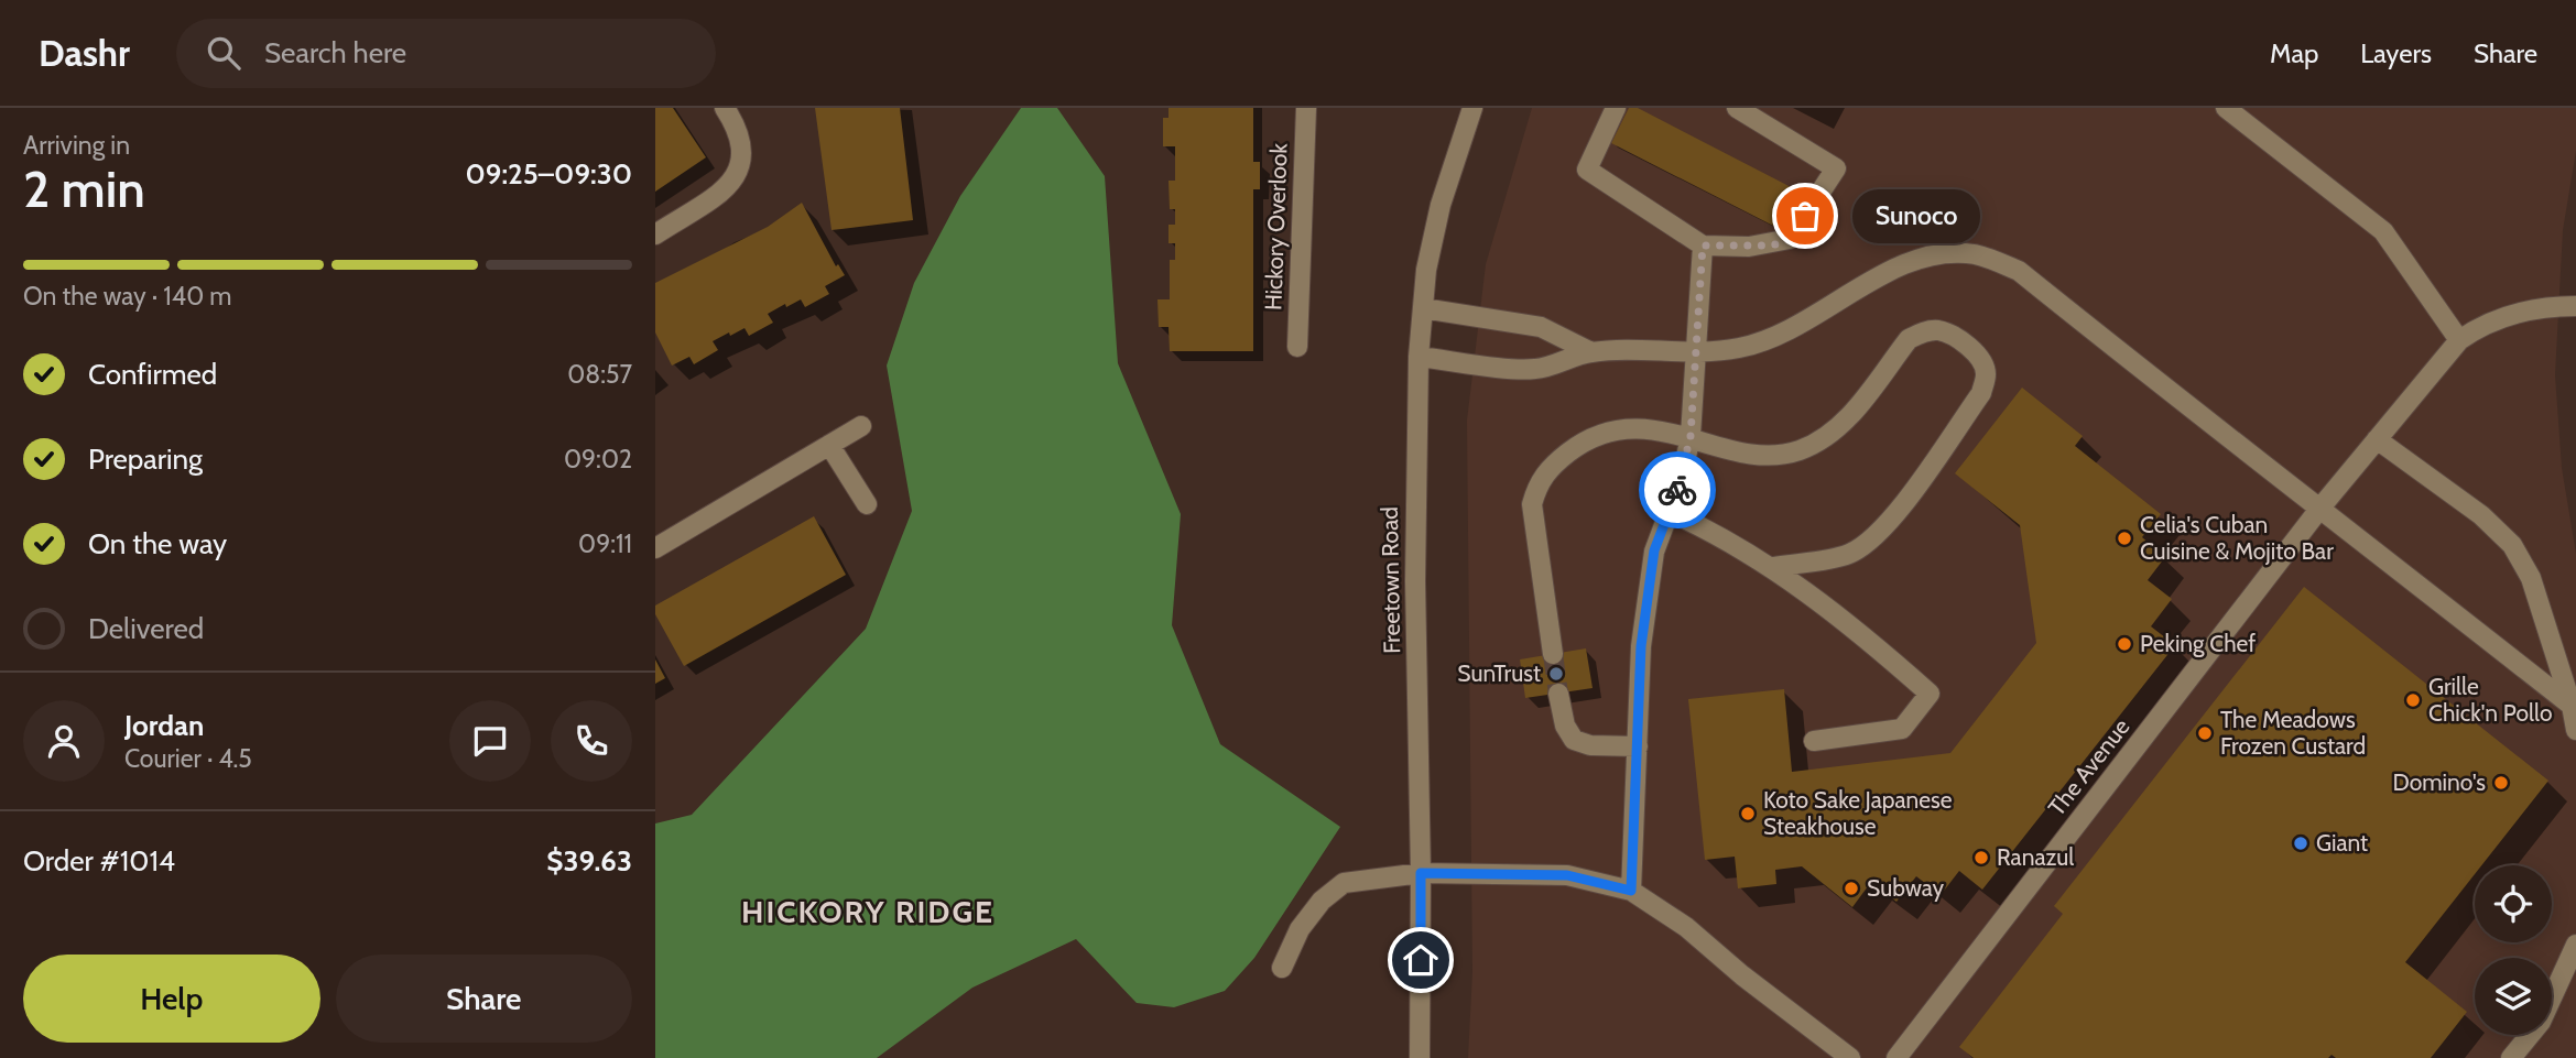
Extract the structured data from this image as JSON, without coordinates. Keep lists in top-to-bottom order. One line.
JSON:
{"streets":{"street":["Hickory Overlook","Freetown Road","The Avenue"]},"districts":["HICKORY RIDGE"],"places":["Sunoco","Celia's Cuban Cuisine & Mojito Bar","Peking Chef","SunTrust","Grille Chick'n Pollo","The Meadows Frozen Custard","Domino's","Koto Sake Japanese Steakhouse","Giant","Ranazul","Subway"],"page":{"header":"Dashr","search":"Search here","nav":["Map","Layers","Share"],"heading":["2 min","Arriving in","09:25–09:30"],"panel":["Jordan","Courier · 4.5","Order #1014","$39.63"],"bubble":"Sunoco","bar":"On the way · 140 m","list":[["Confirmed","08:57"],["Preparing","09:02"],["On the way","09:11"],"Delivered"],"buttons":["Help","Share"]}}
